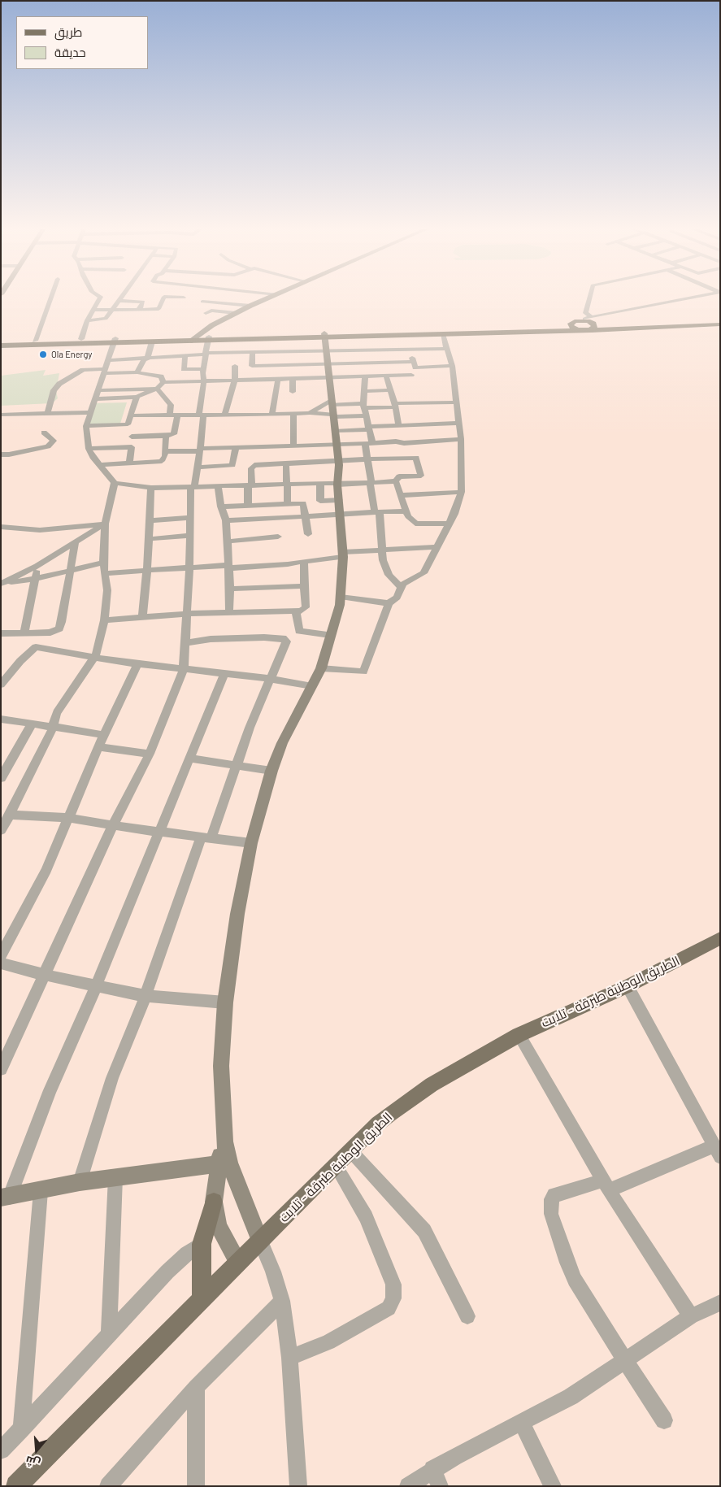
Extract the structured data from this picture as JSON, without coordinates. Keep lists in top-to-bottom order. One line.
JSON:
{"streets":{"main road":["الطريق الوطنية طبرقة - تلابت"]},"places":["Ola Energy"],"legend":["طريق","حديقة"],"north":"bottom"}
